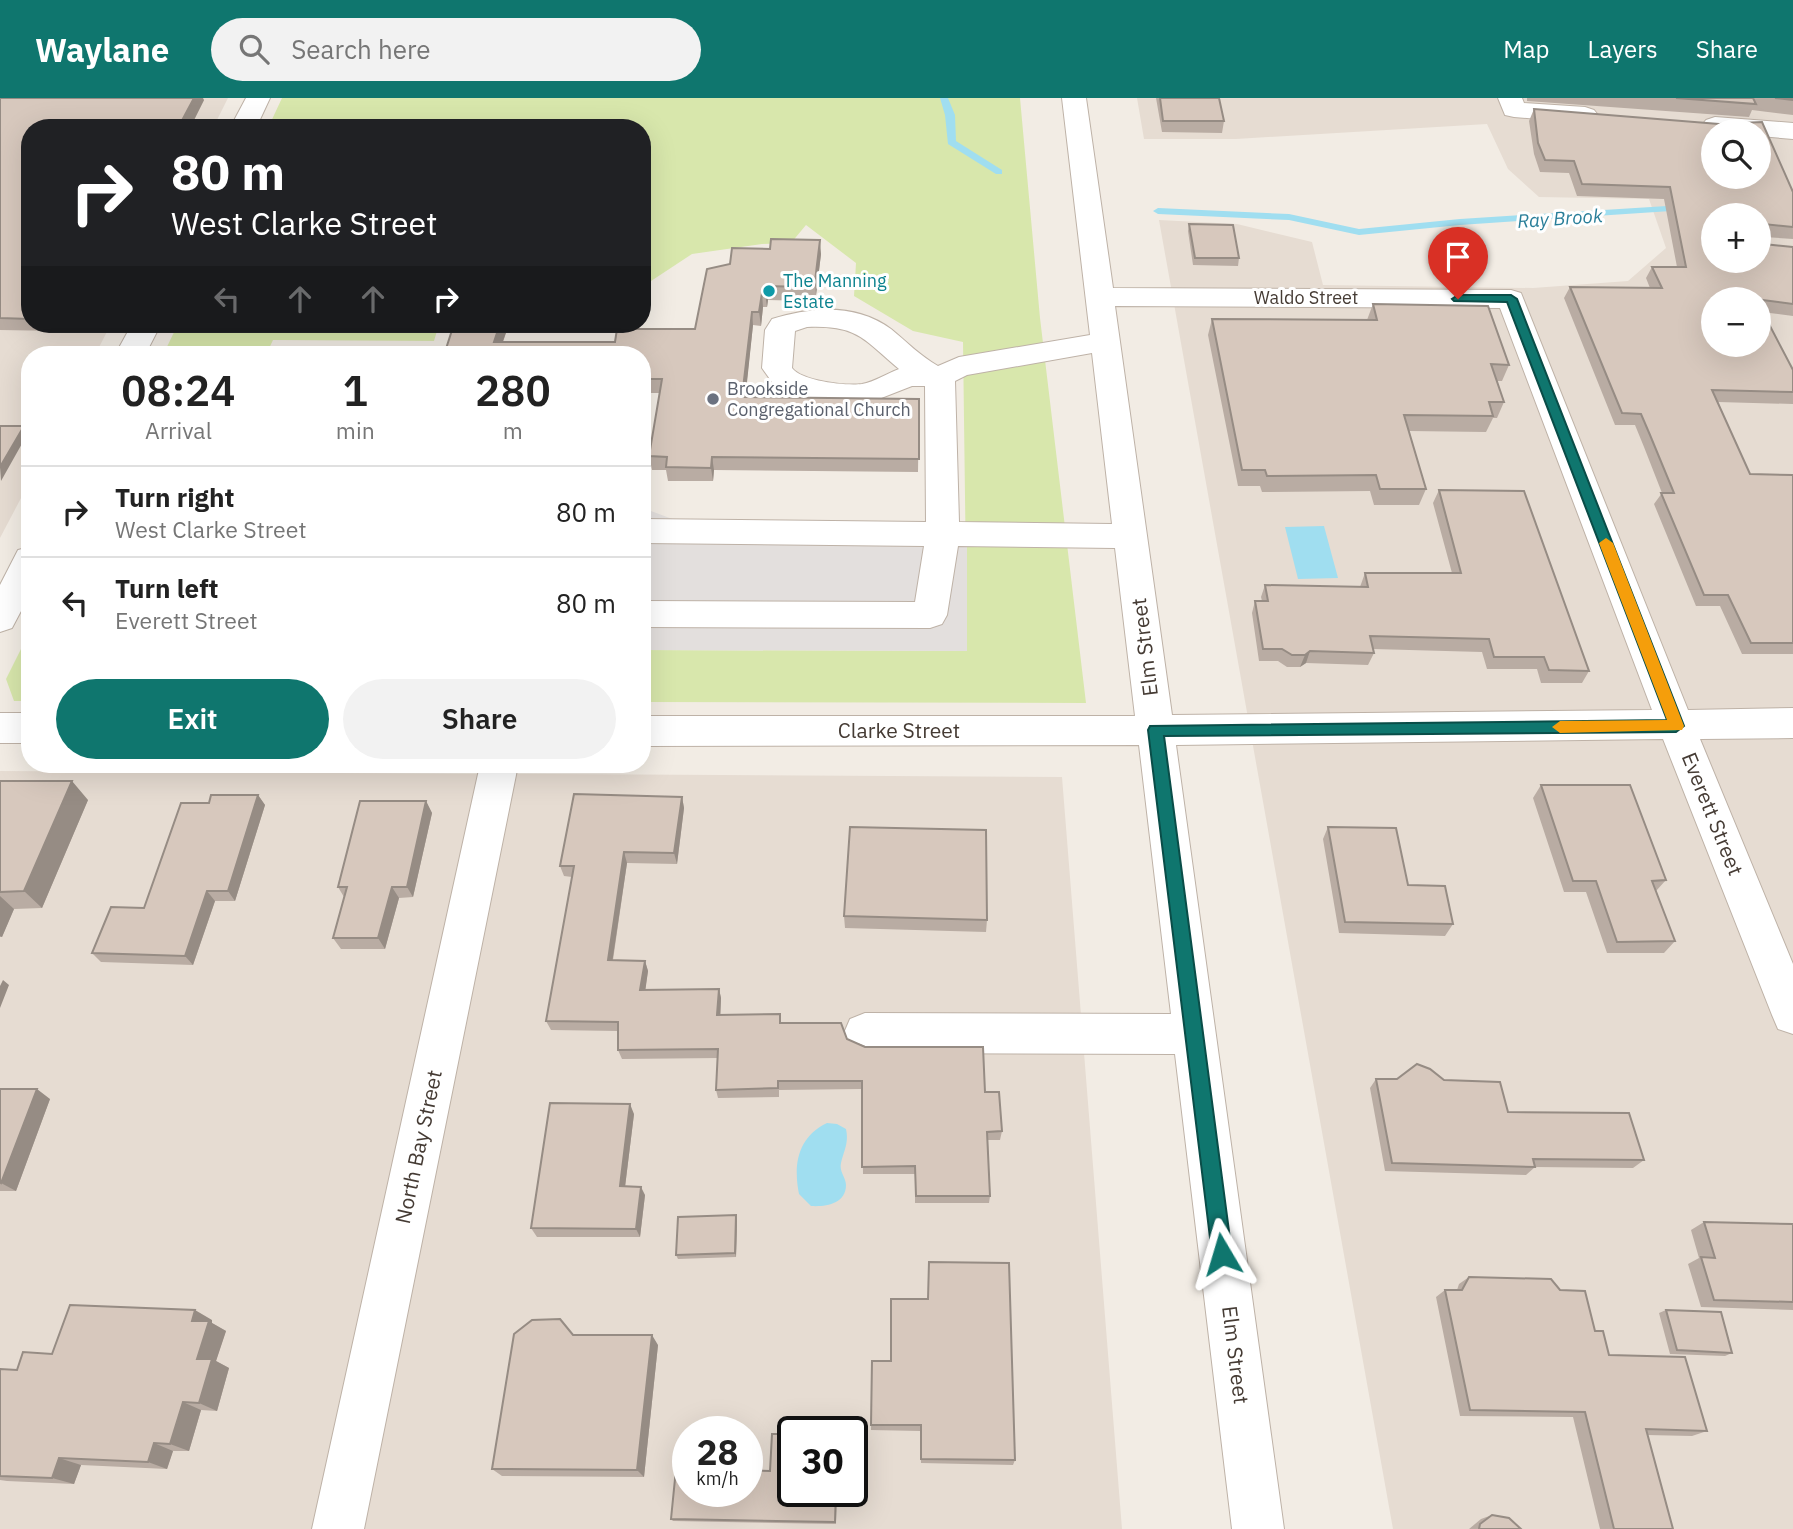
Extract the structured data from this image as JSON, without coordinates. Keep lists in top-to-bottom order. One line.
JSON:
{"streets":{"street":["Waldo Street","Elm Street","Clarke Street","Everett Street","North Bay Street"]},"crossings":[["Waldo Street","Elm Street"],["Waldo Street","Everett Street"],["Elm Street","Clarke Street"],["Clarke Street","Everett Street"]],"water":["Ray Brook"],"places":["The Manning Estate","Brookside Congregational Church"],"page":{"header":"Waylane","search":"Search here","nav":["Map","Layers","Share"],"map_buttons":["+","−"],"turn":["80 m","West Clarke Street"],"eta":["08:24","Arrival","1","min","280","m"],"list":[{"name":"Turn right","note":"West Clarke Street","value":"80 m"},{"name":"Turn left","note":"Everett Street","value":"80 m"}],"buttons":["Exit","Share"],"speed":"28 km/h","limit":"30"}}
